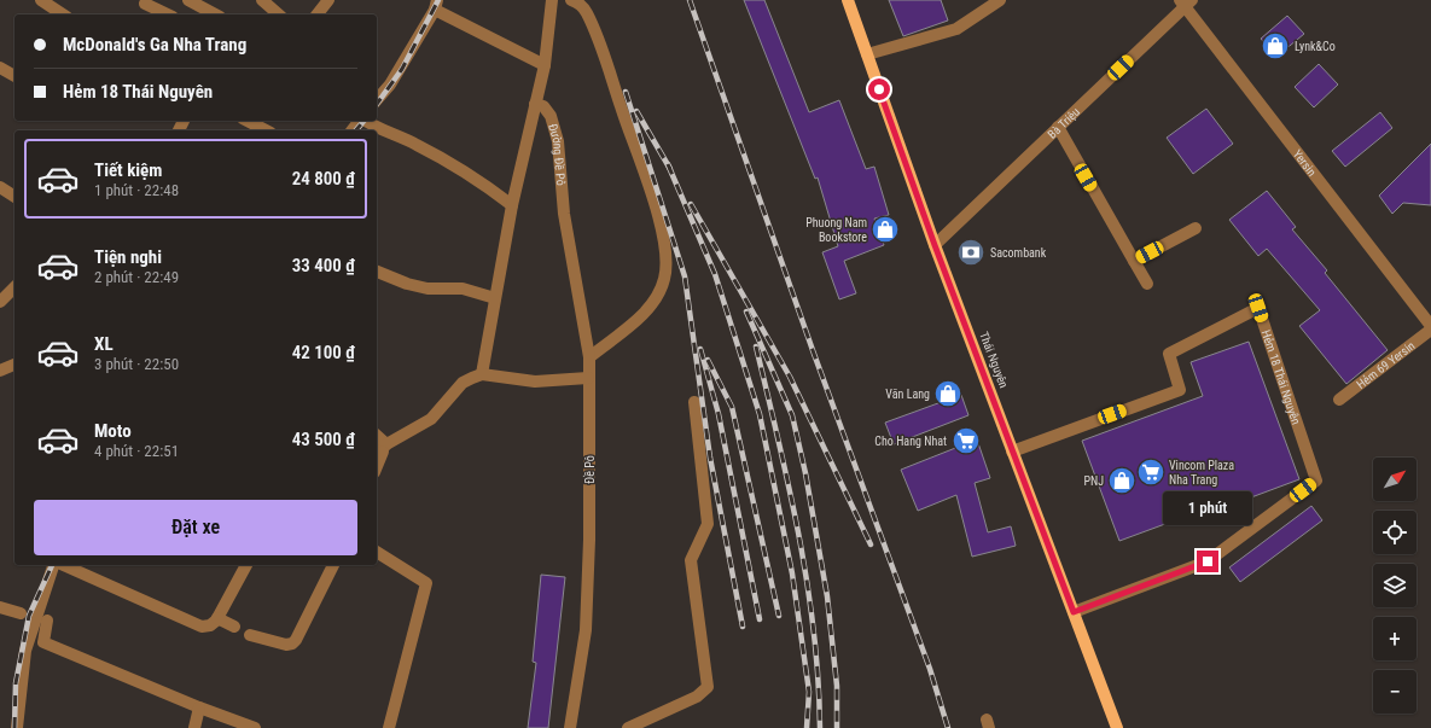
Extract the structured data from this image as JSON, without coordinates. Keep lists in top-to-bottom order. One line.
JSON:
{"streets":{"main road":["Thái Nguyên"],"street":["Bà Triệu","Đường Đề Pô","Yersin","Hẻm 69 Yersin","Hẻm 18 Thái Nguyên","Đề Pô"]},"crossings":[["Bà Triệu","Yersin"],["Bà Triệu","Thái Nguyên"],["Đường Đề Pô","Đề Pô"],["Yersin","Hẻm 69 Yersin"],["Thái Nguyên","Hẻm 18 Thái Nguyên"]],"places":{"shop":["Lynk&Co","Phuong Nam Bookstore","Văn Lang","PNJ"],"bank":["Sacombank"],"supermarket":["Cho Hang Nhat","Vincom Plaza Nha Trang"]},"north":"top right","page":{"banner":["McDonald's Ga Nha Trang","Hẻm 18 Thái Nguyên"],"list":[{"name":"Tiết kiệm","note":"1 phút · 22:48","value":"24 800 ₫"},{"name":"Tiện nghi","note":"2 phút · 22:49","value":"33 400 ₫"},{"name":"XL","note":"3 phút · 22:50","value":"42 100 ₫"},{"name":"Moto","note":"4 phút · 22:51","value":"43 500 ₫"}],"map_buttons":["+","−"],"buttons":"Đặt xe","bubble":"1 phút"}}
